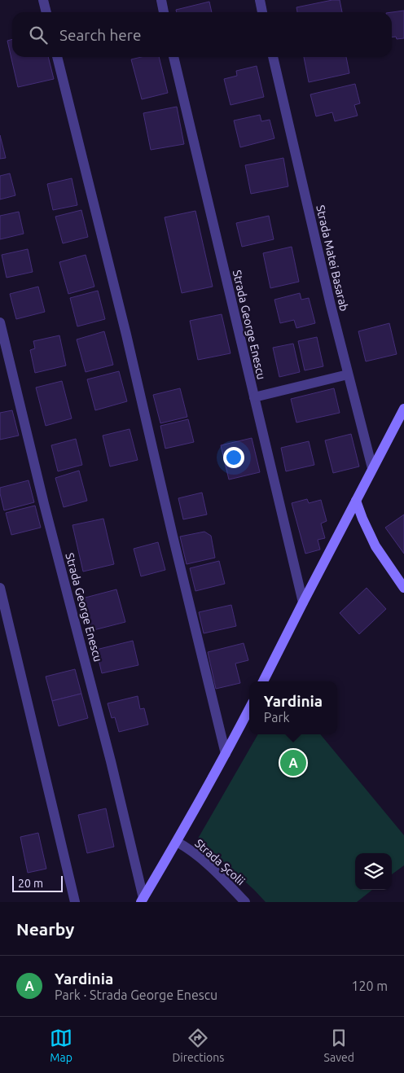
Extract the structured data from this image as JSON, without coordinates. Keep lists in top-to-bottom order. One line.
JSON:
{"streets":{"street":["Strada Matei Basarab","Strada George Enescu","Strada Școlii"]},"crossings":[["Strada George Enescu","Strada Școlii"]],"scale_bar":"20 m","page":{"search":"Search here","popup":["Yardinia","Park"],"pins":"A","scale":"20 m","heading":"Nearby","list":[{"mark":"A","name":"Yardinia","note":"Park · Strada George Enescu","value":"120 m"}],"nav":["Map","Directions","Saved"]}}
